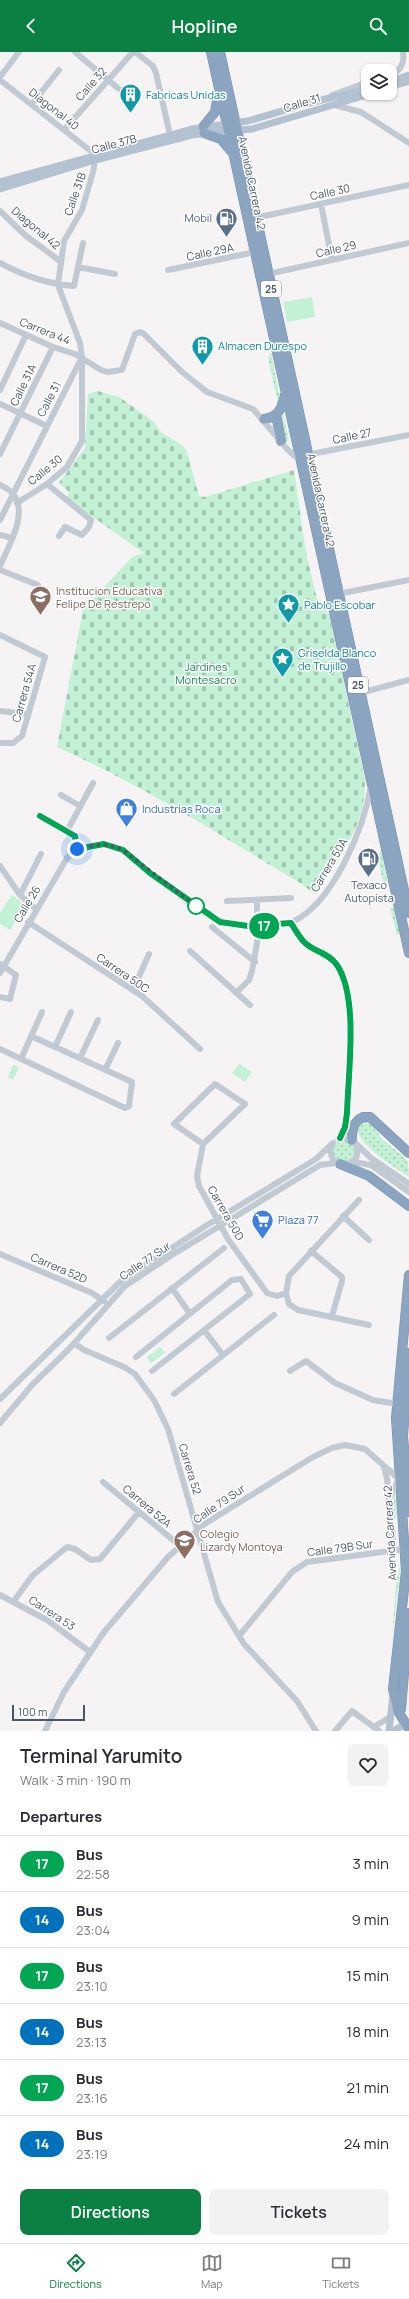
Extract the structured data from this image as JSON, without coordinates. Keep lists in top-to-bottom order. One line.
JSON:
{"streets":{"highway":["Avenida Carrera 42","25"],"main road":["Calle 31","Calle 37B"],"street":["Calle 32","Diagonal 40","Calle 30","Calle 31B","Diagonal 42","Calle 29","Calle 29A","Carrera 44","Calle 31A","Calle 27","Carrera 54A","Carrera 50A","Calle 26","Carrera 50C","Carrera 50D","Calle 77 Sur","Carrera 52D","Carrera 52","Calle 79 Sur","Carrera 52A","Calle 79B Sur","Carrera 53"]},"crossings":[["Calle 32","Diagonal 40"],["Calle 31","Calle 37B"],["Calle 31","Avenida Carrera 42"],["Calle 31","Calle 30"],["Calle 31","Carrera 44"],["Diagonal 40","Calle 37B"],["Diagonal 40","Calle 31B"],["Calle 37B","Avenida Carrera 42"],["Calle 37B","Calle 31B"],["Avenida Carrera 42","Calle 30"],["Avenida Carrera 42","Calle 29"],["Avenida Carrera 42","Calle 29A"],["Avenida Carrera 42","Calle 27"],["Avenida Carrera 42","Carrera 50A"],["Avenida Carrera 42","Calle 79 Sur"],["Avenida Carrera 42","Calle 79B Sur"],["Calle 30","Carrera 44"],["Calle 31B","Diagonal 42"],["Carrera 44","Calle 31A"],["Carrera 50A","Calle 26"],["Calle 26","Carrera 50C"],["Carrera 50D","Calle 77 Sur"],["Calle 77 Sur","Carrera 52D"],["Calle 77 Sur","Carrera 52"],["Carrera 52","Calle 79 Sur"],["Carrera 52","Calle 79B Sur"],["Calle 79 Sur","Carrera 52A"],["Calle 79 Sur","Carrera 53"]],"parks":["Jardines Montesacro"],"places":{"building":["Fabricas Unidas","Almacen Durespo"],"fuel station":["Mobil","Texaco Autopista"],"school or university":["Institucion Educativa Felipe De Restrepo","Colegio Lizardy Montoya"],"place":["Pablo Escobar","Griselda Blanco de Trujillo"],"shop":["Industrias Roca"],"supermarket":["Plaza 77"]},"lines":["bus line 17"],"scale_bar":"100 m","page":{"header":"Hopline","on_map":"17","scale":"100 m","heading":[["Terminal Yarumito","Walk · 3 min · 190 m"],"Departures"],"list":[{"mark":"17","name":"Bus","note":"22:58","value":"3 min"},{"mark":"14","name":"Bus","note":"23:04","value":"9 min"},{"mark":"17","name":"Bus","note":"23:10","value":"15 min"},{"mark":"14","name":"Bus","note":"23:13","value":"18 min"},{"mark":"17","name":"Bus","note":"23:16","value":"21 min"},{"mark":"14","name":"Bus","note":"23:19","value":"24 min"}],"buttons":["Directions","Tickets"],"tabs":["Directions","Map","Tickets"]}}
